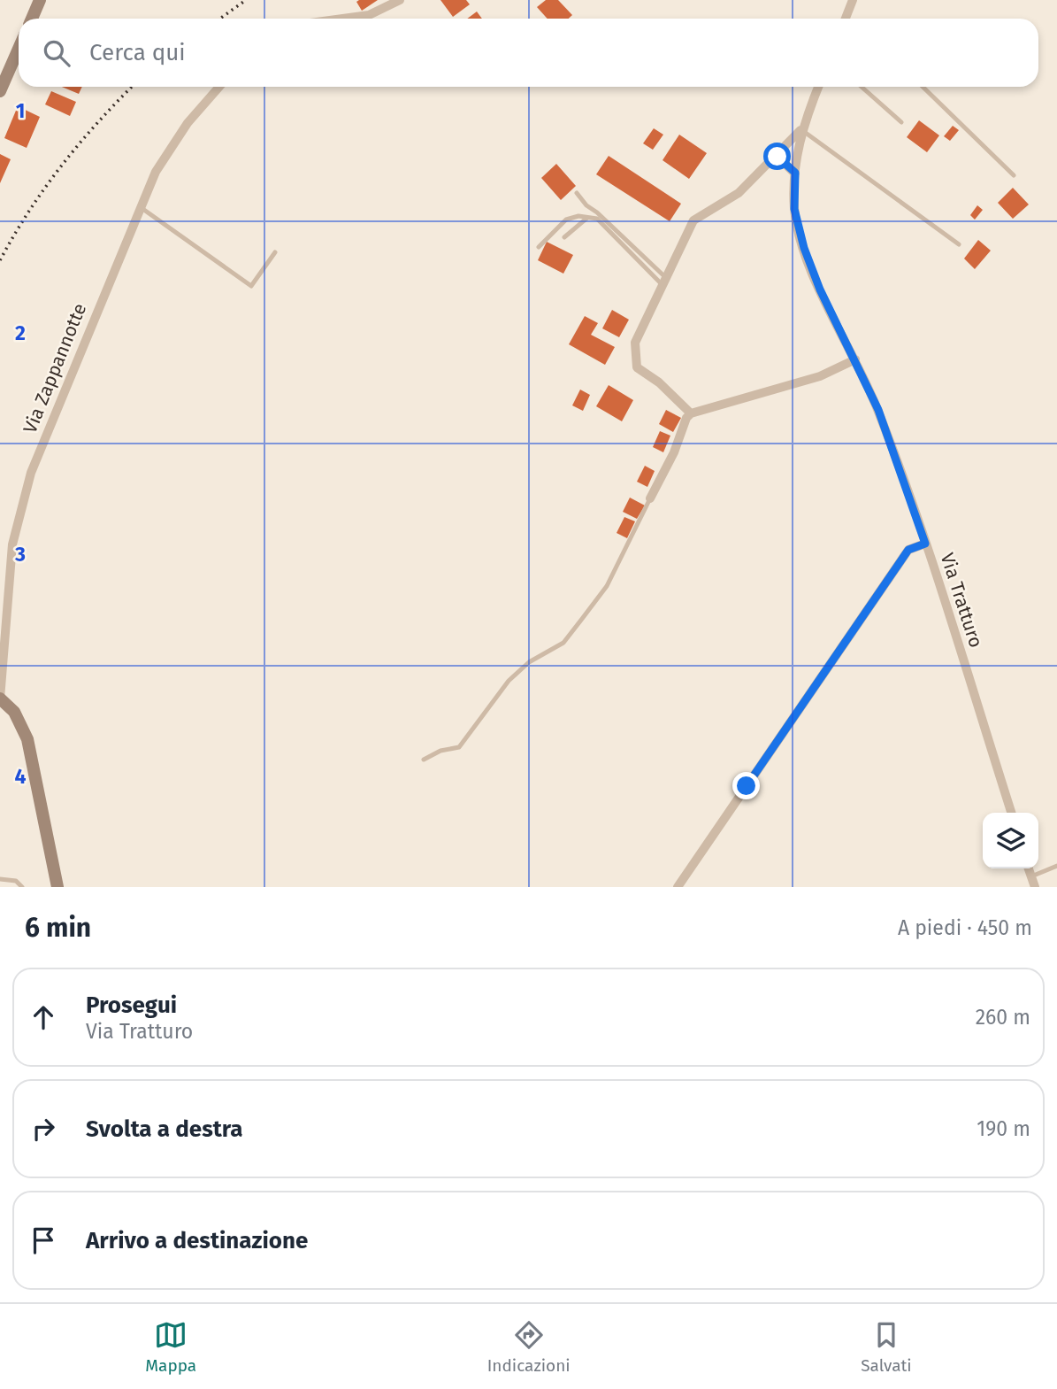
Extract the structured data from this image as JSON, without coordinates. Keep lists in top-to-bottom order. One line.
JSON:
{"streets":{"street":["Via Zappannotte","Via Tratturo"]},"page":{"search":"Cerca qui","heading":["6 min","A piedi · 450 m"],"list":[["Prosegui","Via Tratturo","260 m"],["Svolta a destra","190 m"],"Arrivo a destinazione"],"nav":["Mappa","Indicazioni","Salvati"]},"grid":{"rows":["1","2","3","4"]}}
